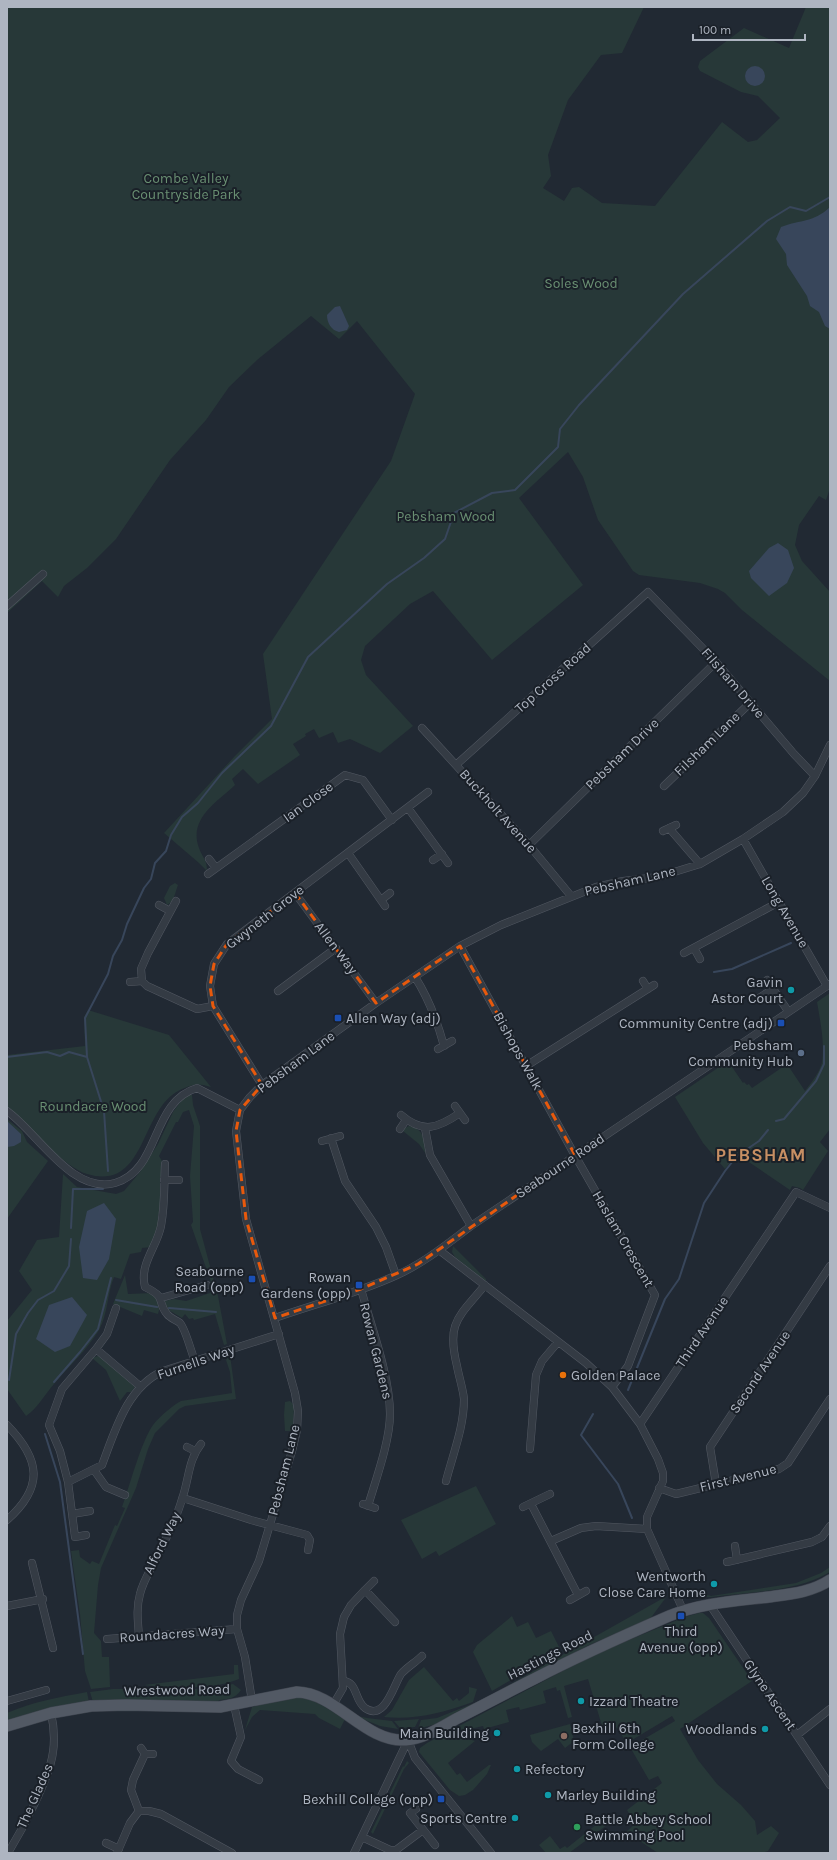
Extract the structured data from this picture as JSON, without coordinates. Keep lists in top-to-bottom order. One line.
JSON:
{"streets":{"main road":["Hastings Road","Wrestwood Road"],"street":["Top Cross Road","Filsham Drive","Filsham Lane","Pebsham Drive","Ian Close","Buckholt Avenue","Pebsham Lane","Long Avenue","Gwyneth Grove","Allen Way","Bishops Walk","Seabourne Road","Haslam Crescent","Third Avenue","Rowan Gardens","Furnells Way","Second Avenue","First Avenue","Alford Way","Roundacres Way","Glyne Ascent","The Glades"]},"crossings":[["Top Cross Road","Filsham Drive"],["Top Cross Road","Buckholt Avenue"],["Filsham Drive","Filsham Lane"],["Filsham Drive","Pebsham Drive"],["Filsham Drive","Pebsham Lane"],["Pebsham Drive","Buckholt Avenue"],["Ian Close","Gwyneth Grove"],["Buckholt Avenue","Pebsham Lane"],["Pebsham Lane","Long Avenue"],["Pebsham Lane","Gwyneth Grove"],["Pebsham Lane","Allen Way"],["Pebsham Lane","Bishops Walk"],["Pebsham Lane","Seabourne Road"],["Pebsham Lane","Furnells Way"],["Pebsham Lane","Roundacres Way"],["Pebsham Lane","Wrestwood Road"],["Long Avenue","Seabourne Road"],["Gwyneth Grove","Allen Way"],["Bishops Walk","Seabourne Road"],["Bishops Walk","Haslam Crescent"],["Seabourne Road","Haslam Crescent"],["Seabourne Road","Rowan Gardens"],["Second Avenue","First Avenue"],["Alford Way","Roundacres Way"],["Hastings Road","Wrestwood Road"],["Hastings Road","Glyne Ascent"],["Wrestwood Road","The Glades"]],"districts":["PEBSHAM"],"parks":["Combe Valley Countryside Park","Soles Wood","Pebsham Wood","Roundacre Wood"],"places":{"other":["Gavin Astor Court","Pebsham Community Hub","Golden Palace","Wentworth Close Care Home","Izzard Theatre","Woodlands","Main Building","Bexhill 6th Form College","Refectory","Marley Building","Sports Centre","Battle Abbey School Swimming Pool"],"transit":["Allen Way (adj)","Community Centre (adj)","Seabourne Road (opp)","Rowan Gardens (opp)","Third Avenue (opp)","Bexhill College (opp)"]},"scale_bar":"100 m"}
